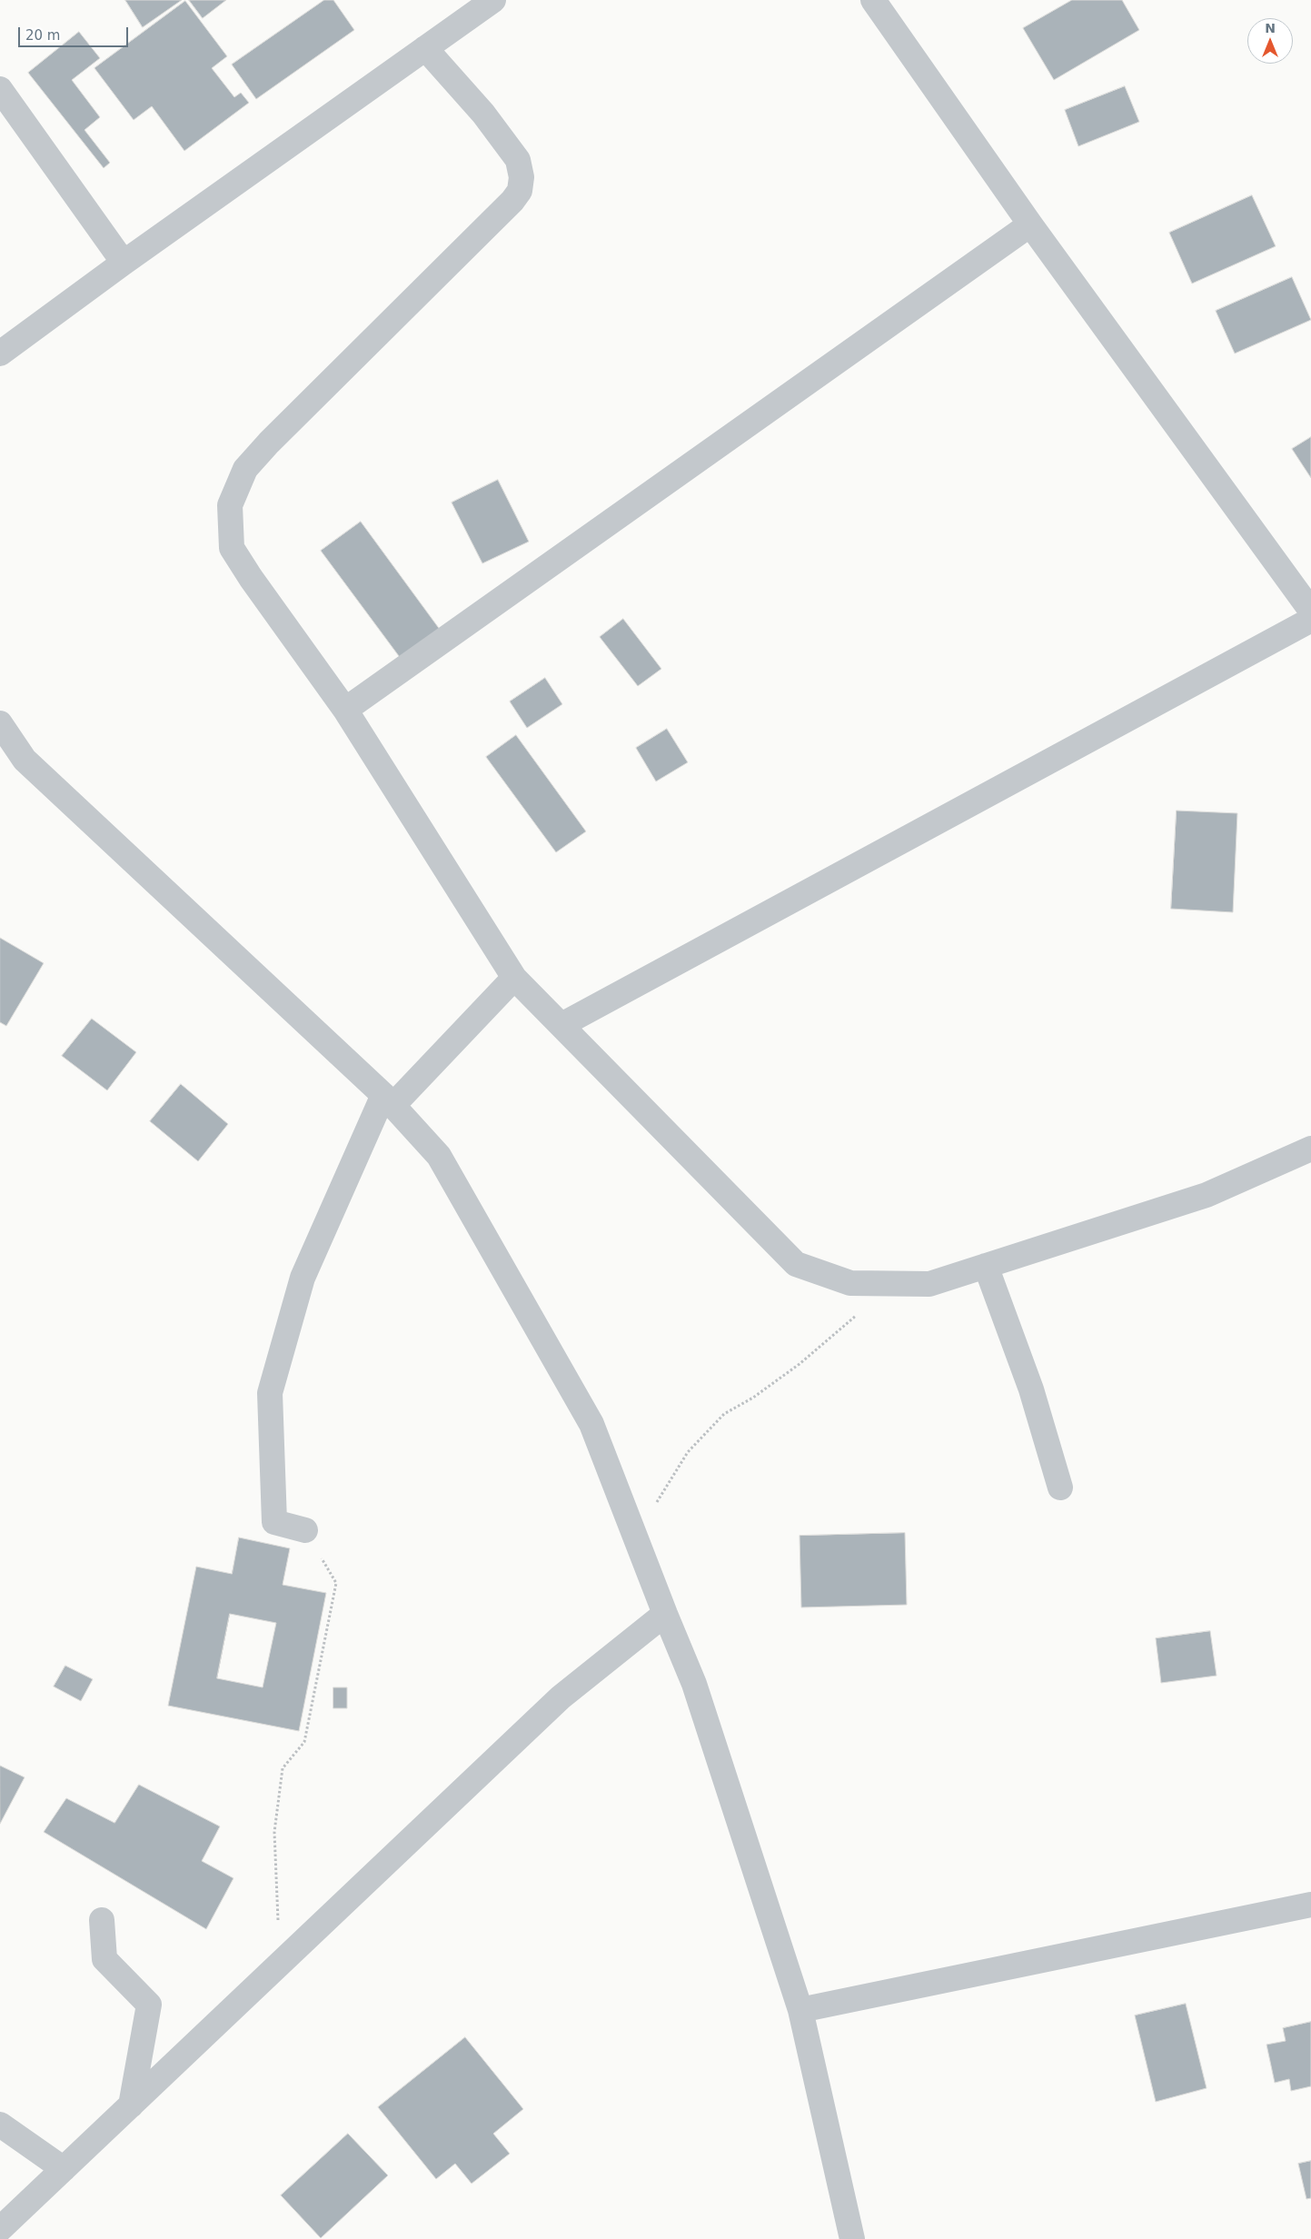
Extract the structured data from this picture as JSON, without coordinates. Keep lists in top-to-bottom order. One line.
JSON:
{"scale_bar":"20 m","north":"top"}
